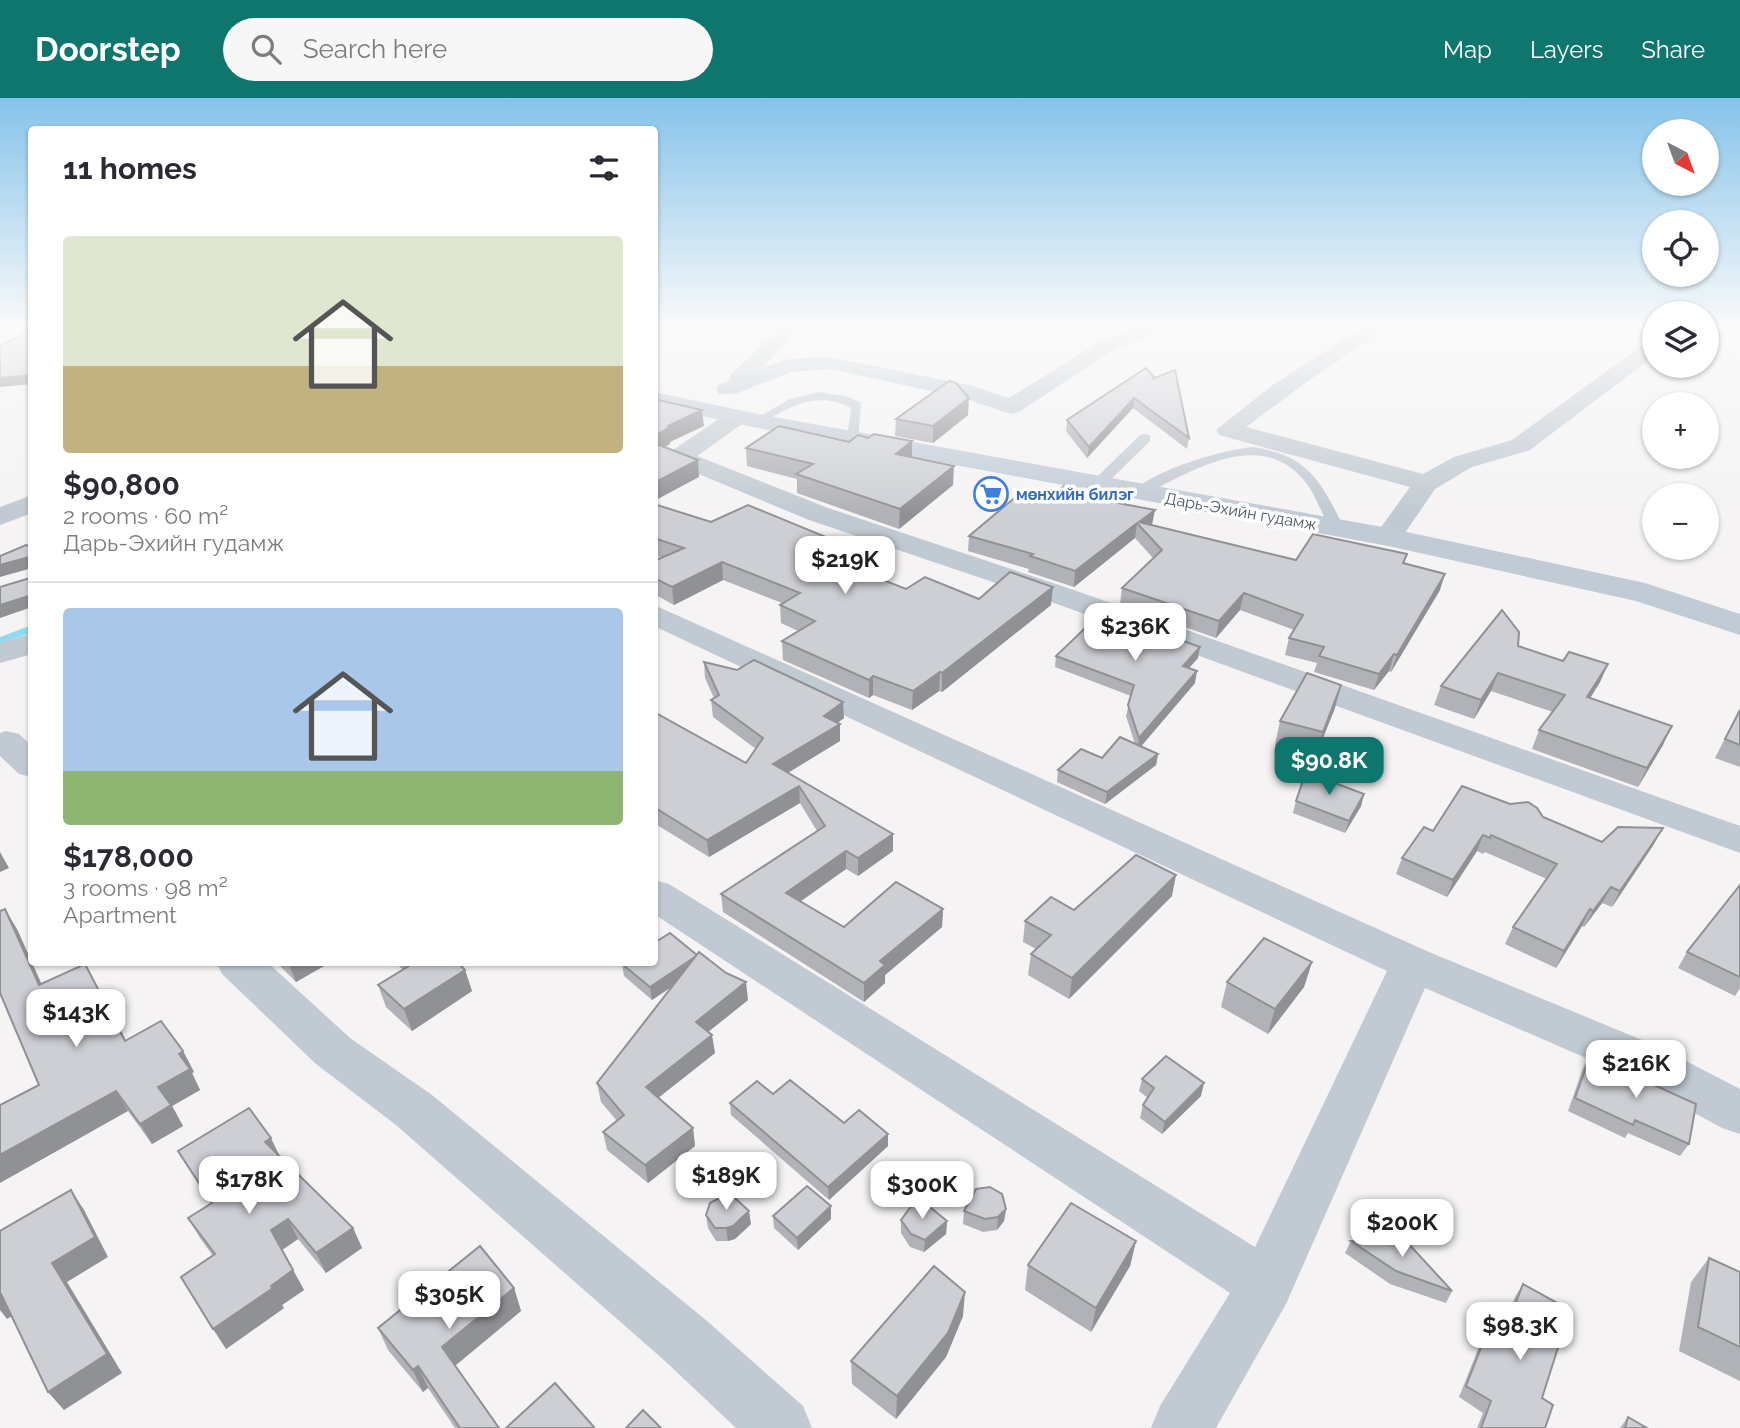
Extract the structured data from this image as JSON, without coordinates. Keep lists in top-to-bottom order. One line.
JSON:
{"streets":{"main road":["Дарь-Эхийн гудамж"]},"places":{"supermarket":["мөнхийн билэг"]},"north":"bottom right","page":{"header":"Doorstep","search":"Search here","nav":["Map","Layers","Share"],"map_buttons":["+","−"],"heading":"11 homes","list":[{"name":"$90,800","note":"2 rooms · 60 m² · Дарь-Эхийн гудамж"},{"name":"$178,000","note":"3 rooms · 98 m² · Apartment"}],"price":["$219K","$236K","$90.8K","$143K","$216K","$189K","$178K","$300K","$200K","$305K","$98.3K"]}}
